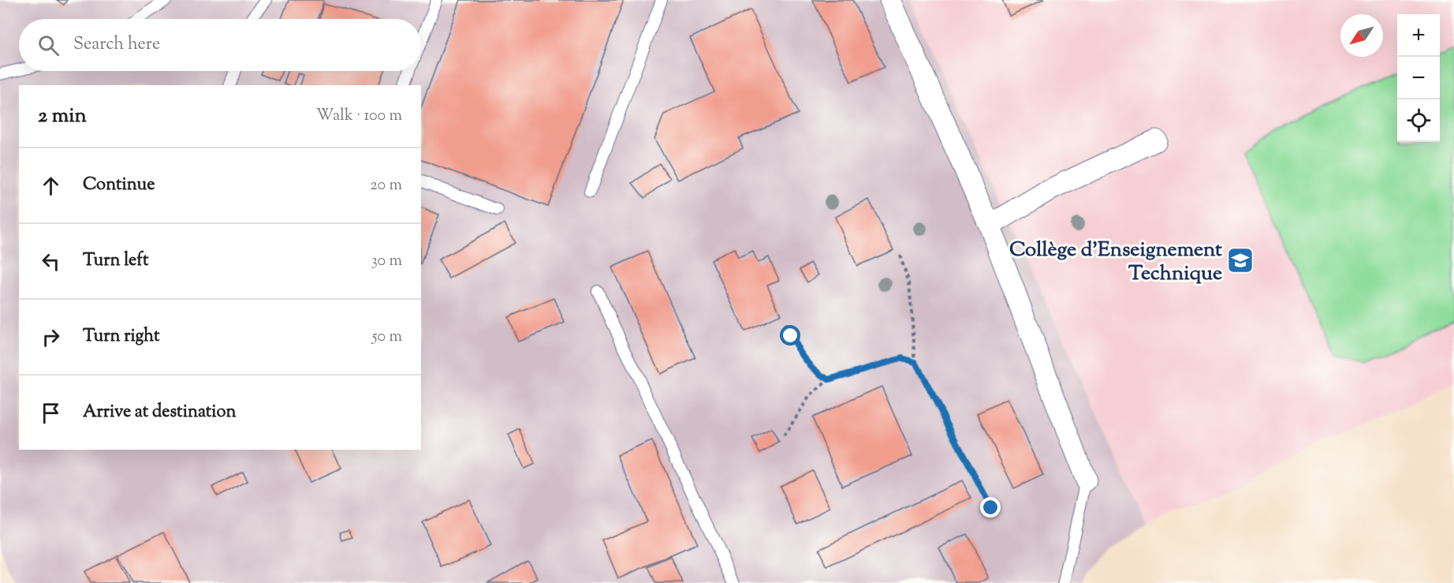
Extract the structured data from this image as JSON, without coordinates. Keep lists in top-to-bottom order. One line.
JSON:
{"places":{"school or university":["Collège d'Enseignement Technique"]},"north":"bottom left","page":{"map_buttons":["+","−"],"search":"Search here","heading":["2 min","Walk · 100 m"],"list":[["Continue","20 m"],["Turn left","30 m"],["Turn right","50 m"],"Arrive at destination"]}}
